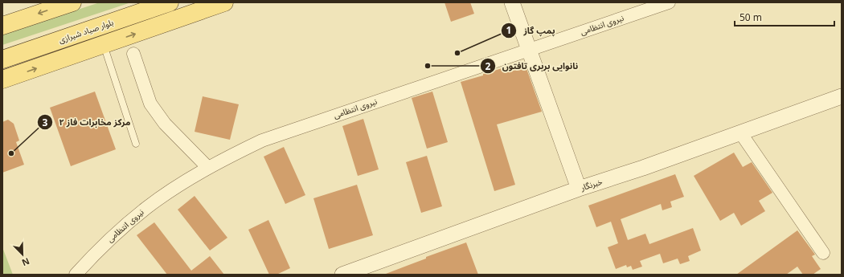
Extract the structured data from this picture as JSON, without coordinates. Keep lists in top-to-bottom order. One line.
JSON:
{"streets":{"main road":["بلوار صیاد شیرازی"],"street":["نیروی انتظامی","خبرنگار"]},"places":["پمپ گاز","نانوایی بربری تافتون","مرکز مخابرات فاز ۲"],"scale_bar":"50 m","north":"bottom right"}
